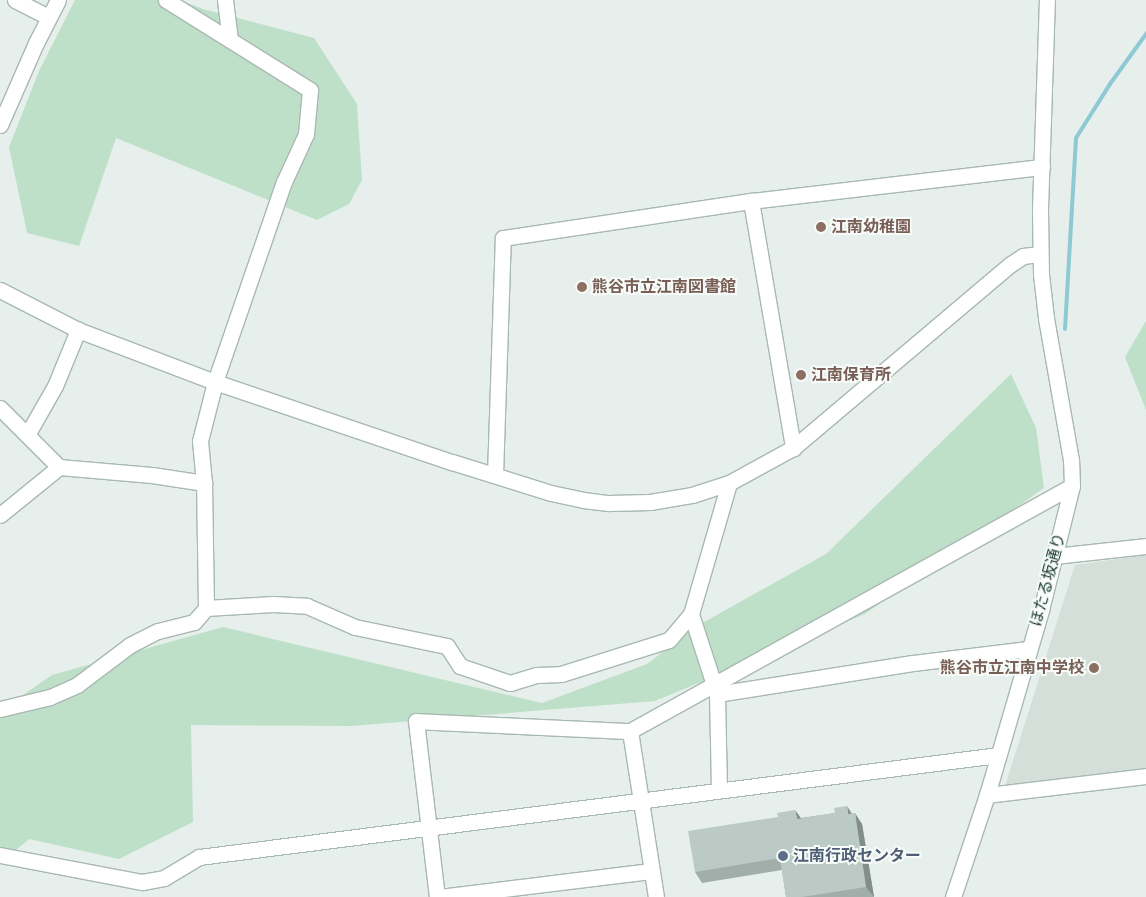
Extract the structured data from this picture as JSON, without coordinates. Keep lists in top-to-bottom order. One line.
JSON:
{"streets":{"street":["ほたる坂通り"]},"places":["江南幼稚園","熊谷市立江南図書館","江南保育所","熊谷市立江南中学校","江南行政センター"]}
